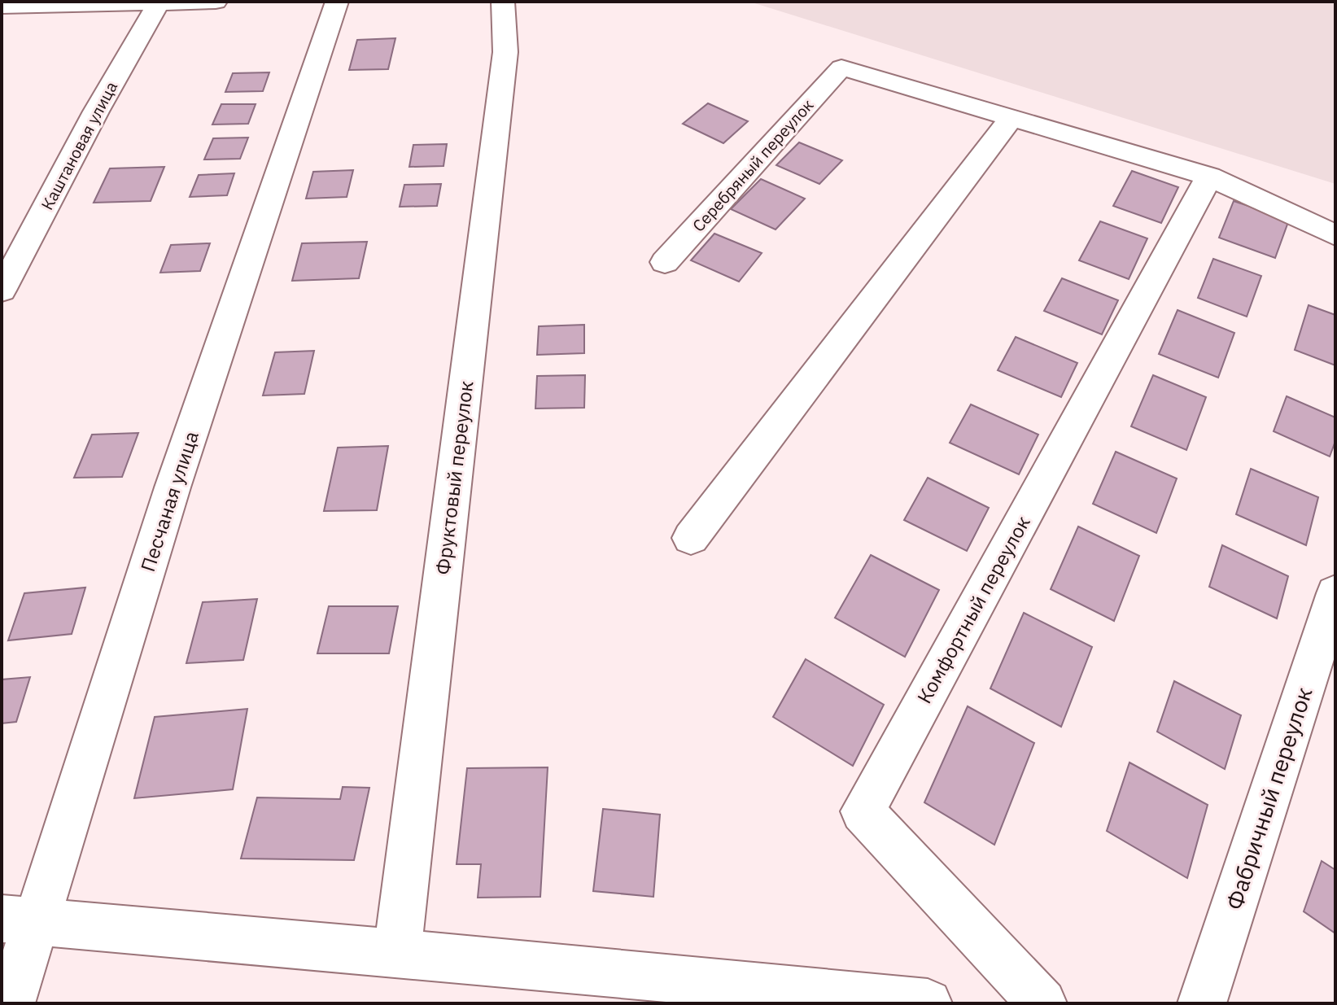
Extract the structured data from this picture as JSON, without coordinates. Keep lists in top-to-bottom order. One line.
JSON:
{"streets":{"street":["Каштановая улица","Серебряный переулок","Фруктовый переулок","Песчаная улица","Комфортный переулок","Фабричный переулок"]}}
